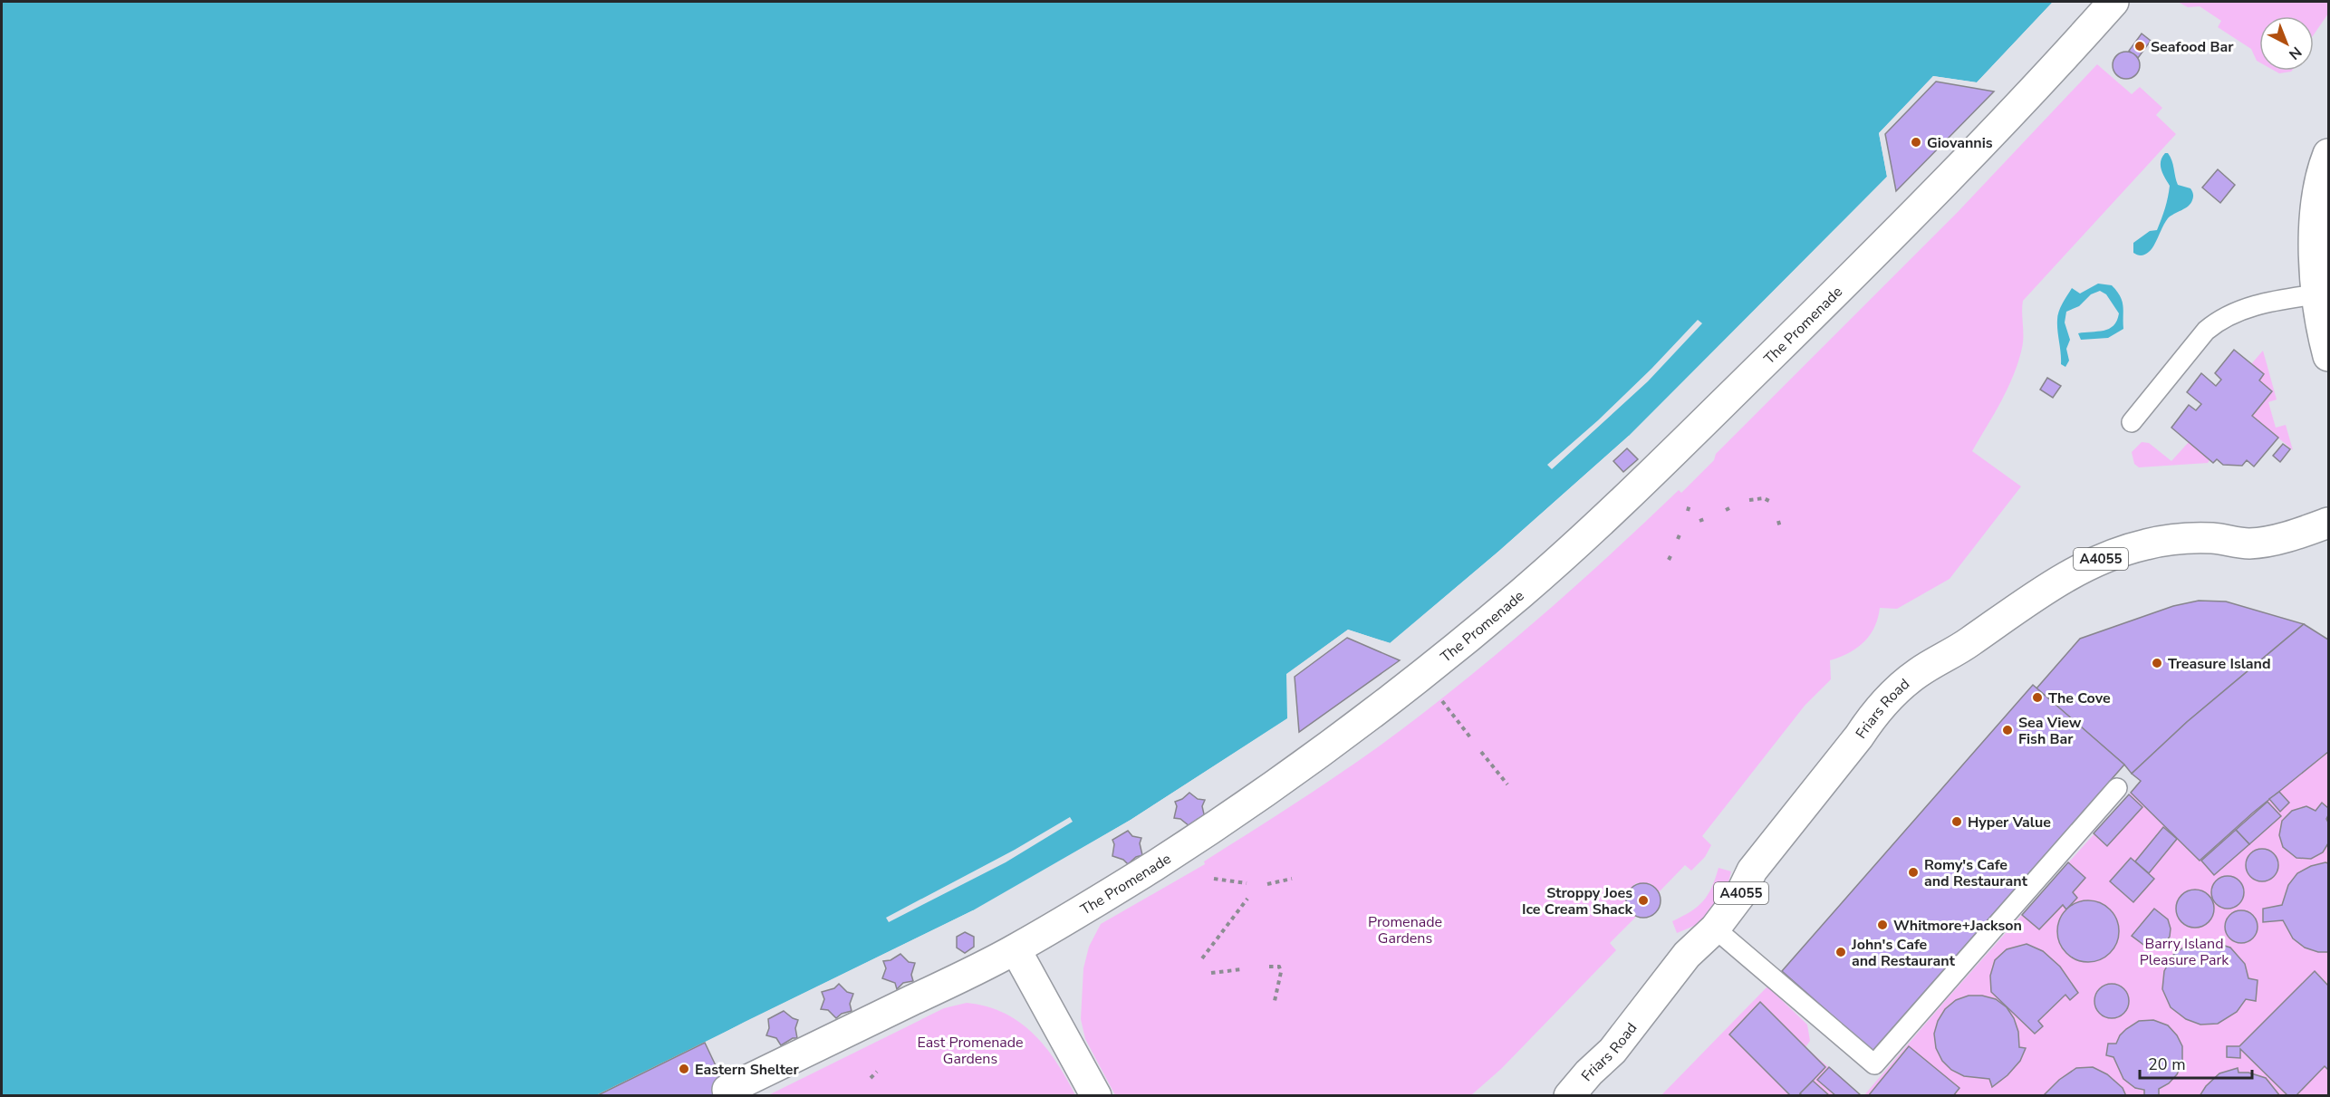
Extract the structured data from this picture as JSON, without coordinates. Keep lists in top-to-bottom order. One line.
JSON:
{"streets":{"street":["The Promenade","A4055","Friars Road"]},"parks":["Promenade Gardens","Barry Island Pleasure Park","East Promenade Gardens"],"places":["Seafood Bar","Giovannis","Treasure Island","The Cove","Sea View Fish Bar","Hyper Value","Romy's Cafe and Restaurant","Stroppy Joes Ice Cream Shack","Whitmore+Jackson","John's Cafe and Restaurant","Eastern Shelter"],"scale_bar":"20 m","north":"bottom right"}
